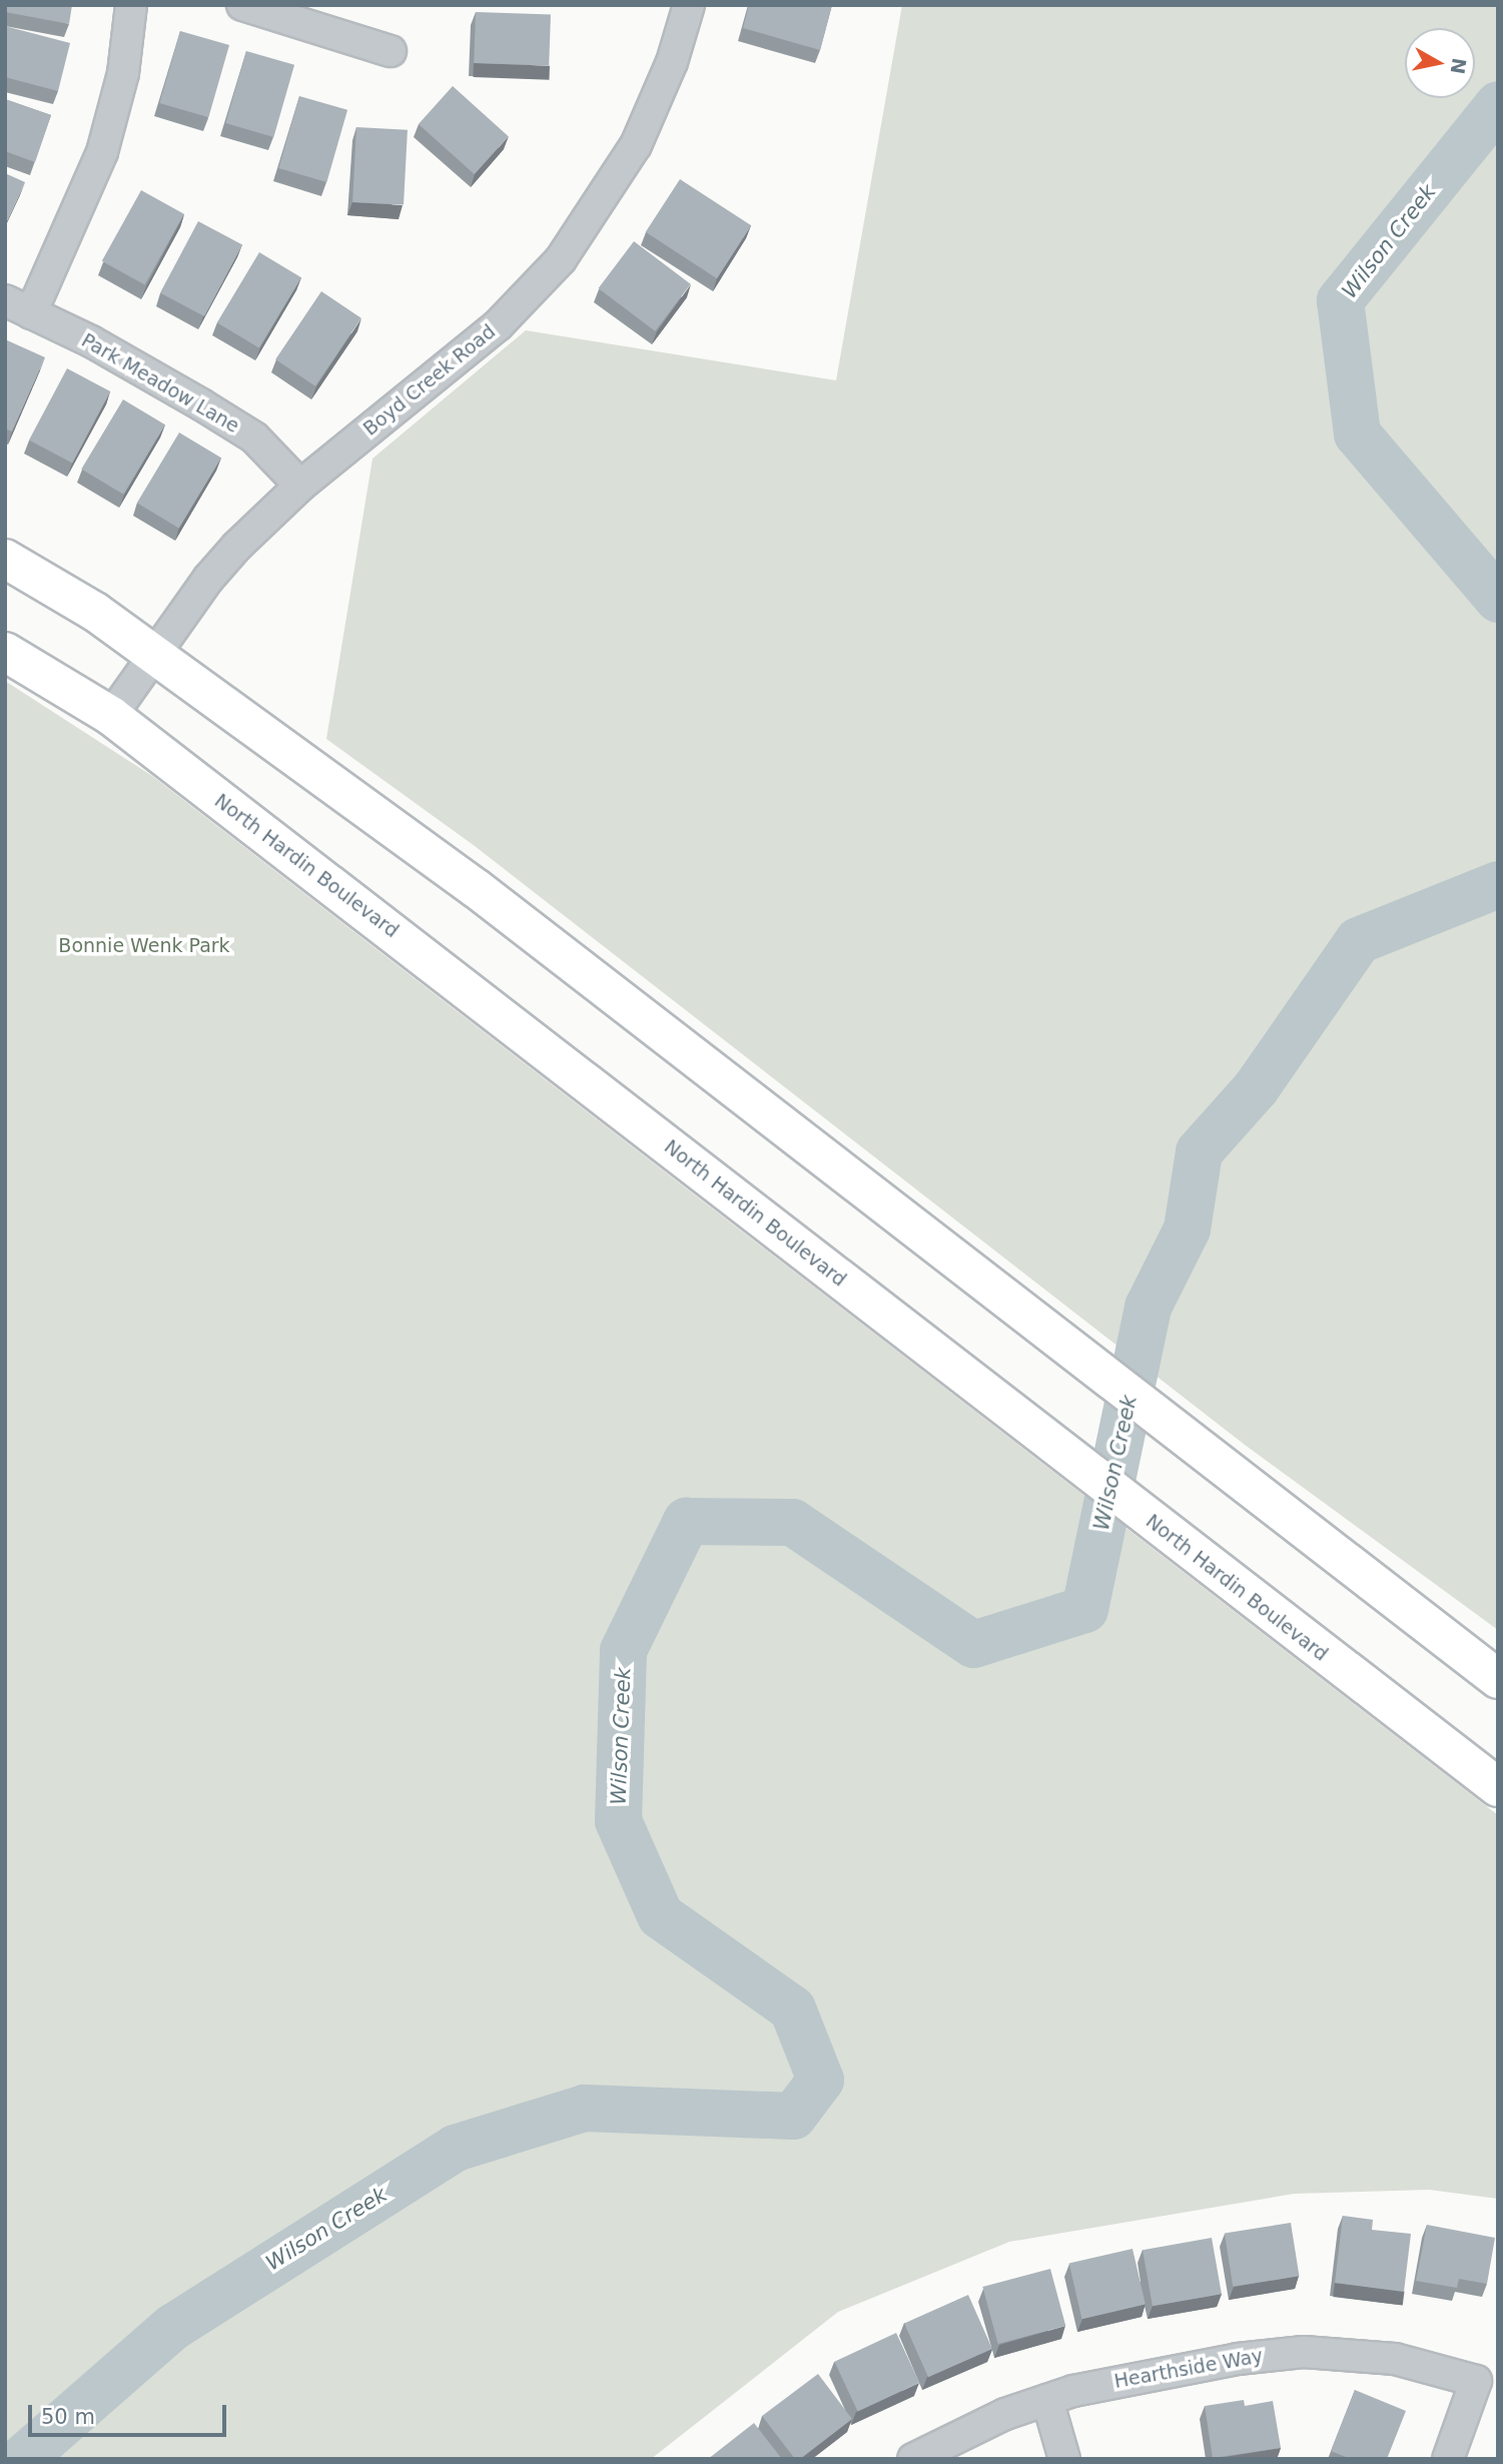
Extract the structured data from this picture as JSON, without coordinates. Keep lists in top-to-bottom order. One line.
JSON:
{"streets":{"main road":["North Hardin Boulevard"],"street":["Boyd Creek Road","Park Meadow Lane","Hearthside Way"]},"crossings":[["Boyd Creek Road","Park Meadow Lane"],["Boyd Creek Road","North Hardin Boulevard"]],"water":["Wilson Creek"],"parks":["Bonnie Wenk Park"],"scale_bar":"50 m","north":"right"}
